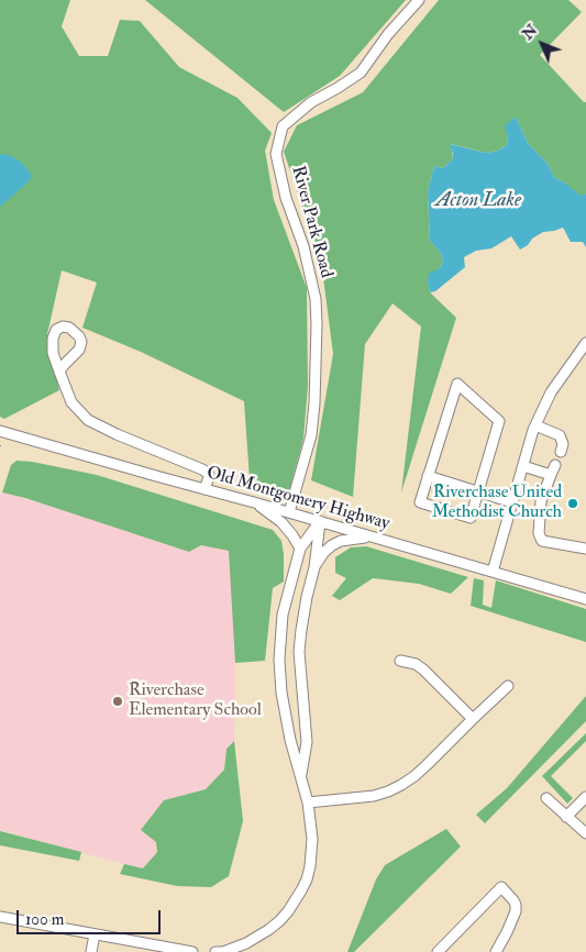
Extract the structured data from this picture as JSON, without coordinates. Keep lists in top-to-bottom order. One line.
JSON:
{"streets":{"street":["River Park Road","Old Montgomery Highway"]},"crossings":[["River Park Road","Old Montgomery Highway"]],"water":["Acton Lake"],"places":["Riverchase United Methodist Church","Riverchase Elementary School"],"scale_bar":"100 m","north":"top left"}
